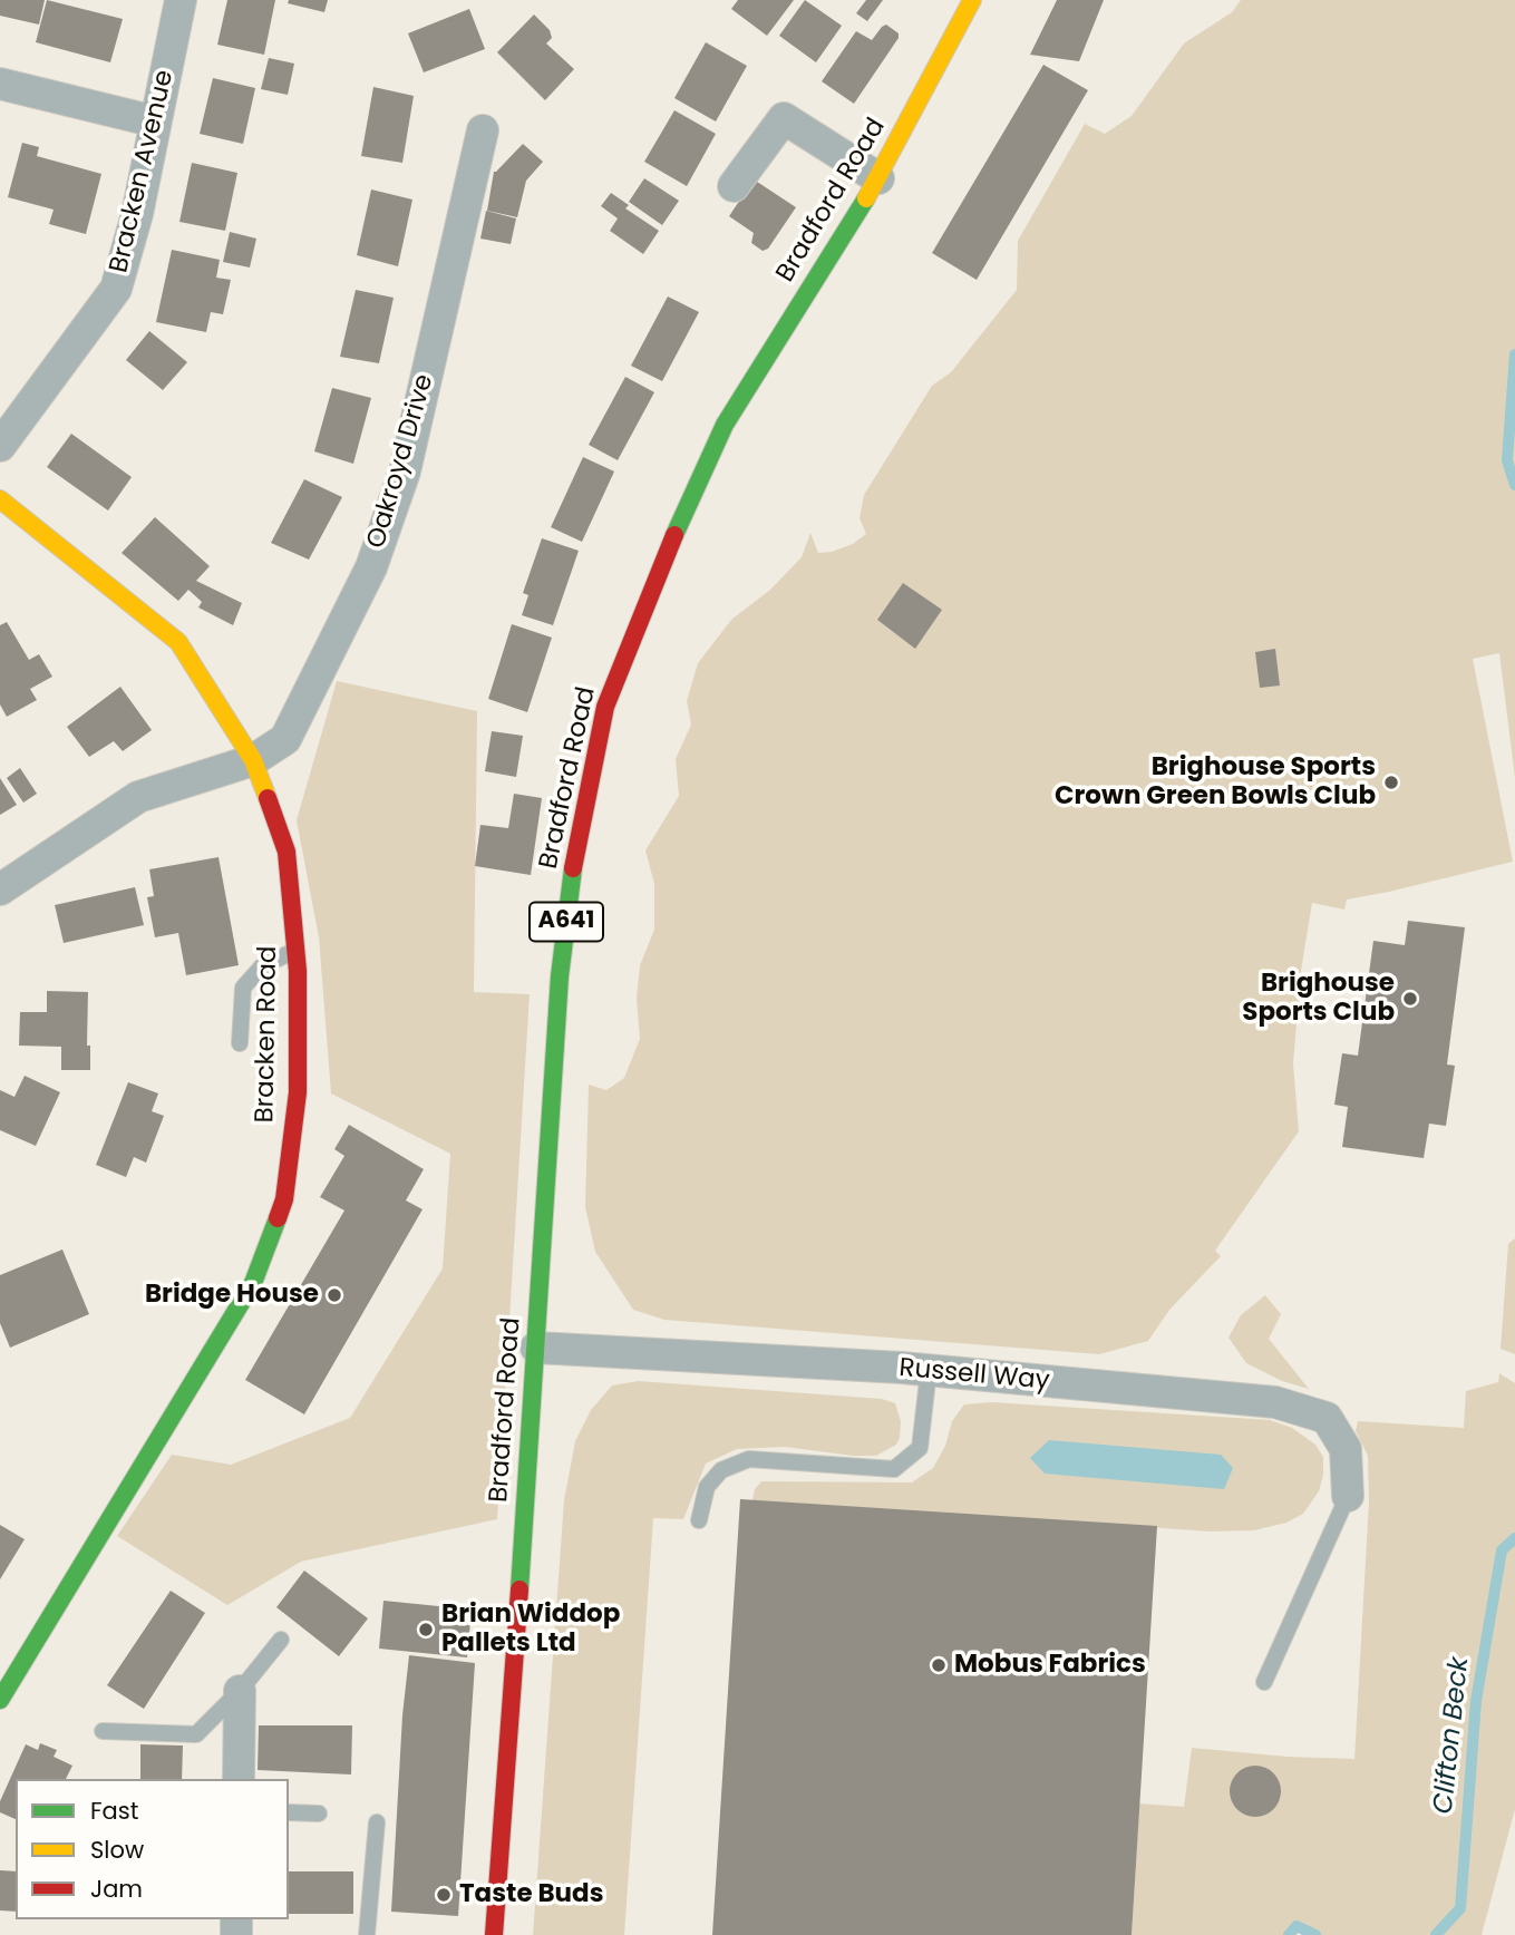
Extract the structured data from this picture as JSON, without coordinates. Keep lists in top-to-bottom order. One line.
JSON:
{"streets":{"main road":["Bradford Road","A641","Bracken Road"],"street":["Bracken Avenue","Oakroyd Drive","Russell Way"]},"crossings":[["Bradford Road","Russell Way"],["Oakroyd Drive","Bracken Road"]],"water":["Clifton Beck"],"places":["Brighouse Sports Crown Green Bowls Club","Brighouse Sports Club","Bridge House","Brian Widdop Pallets Ltd","Mobus Fabrics","Taste Buds"],"legend":["Fast","Slow","Jam"]}
